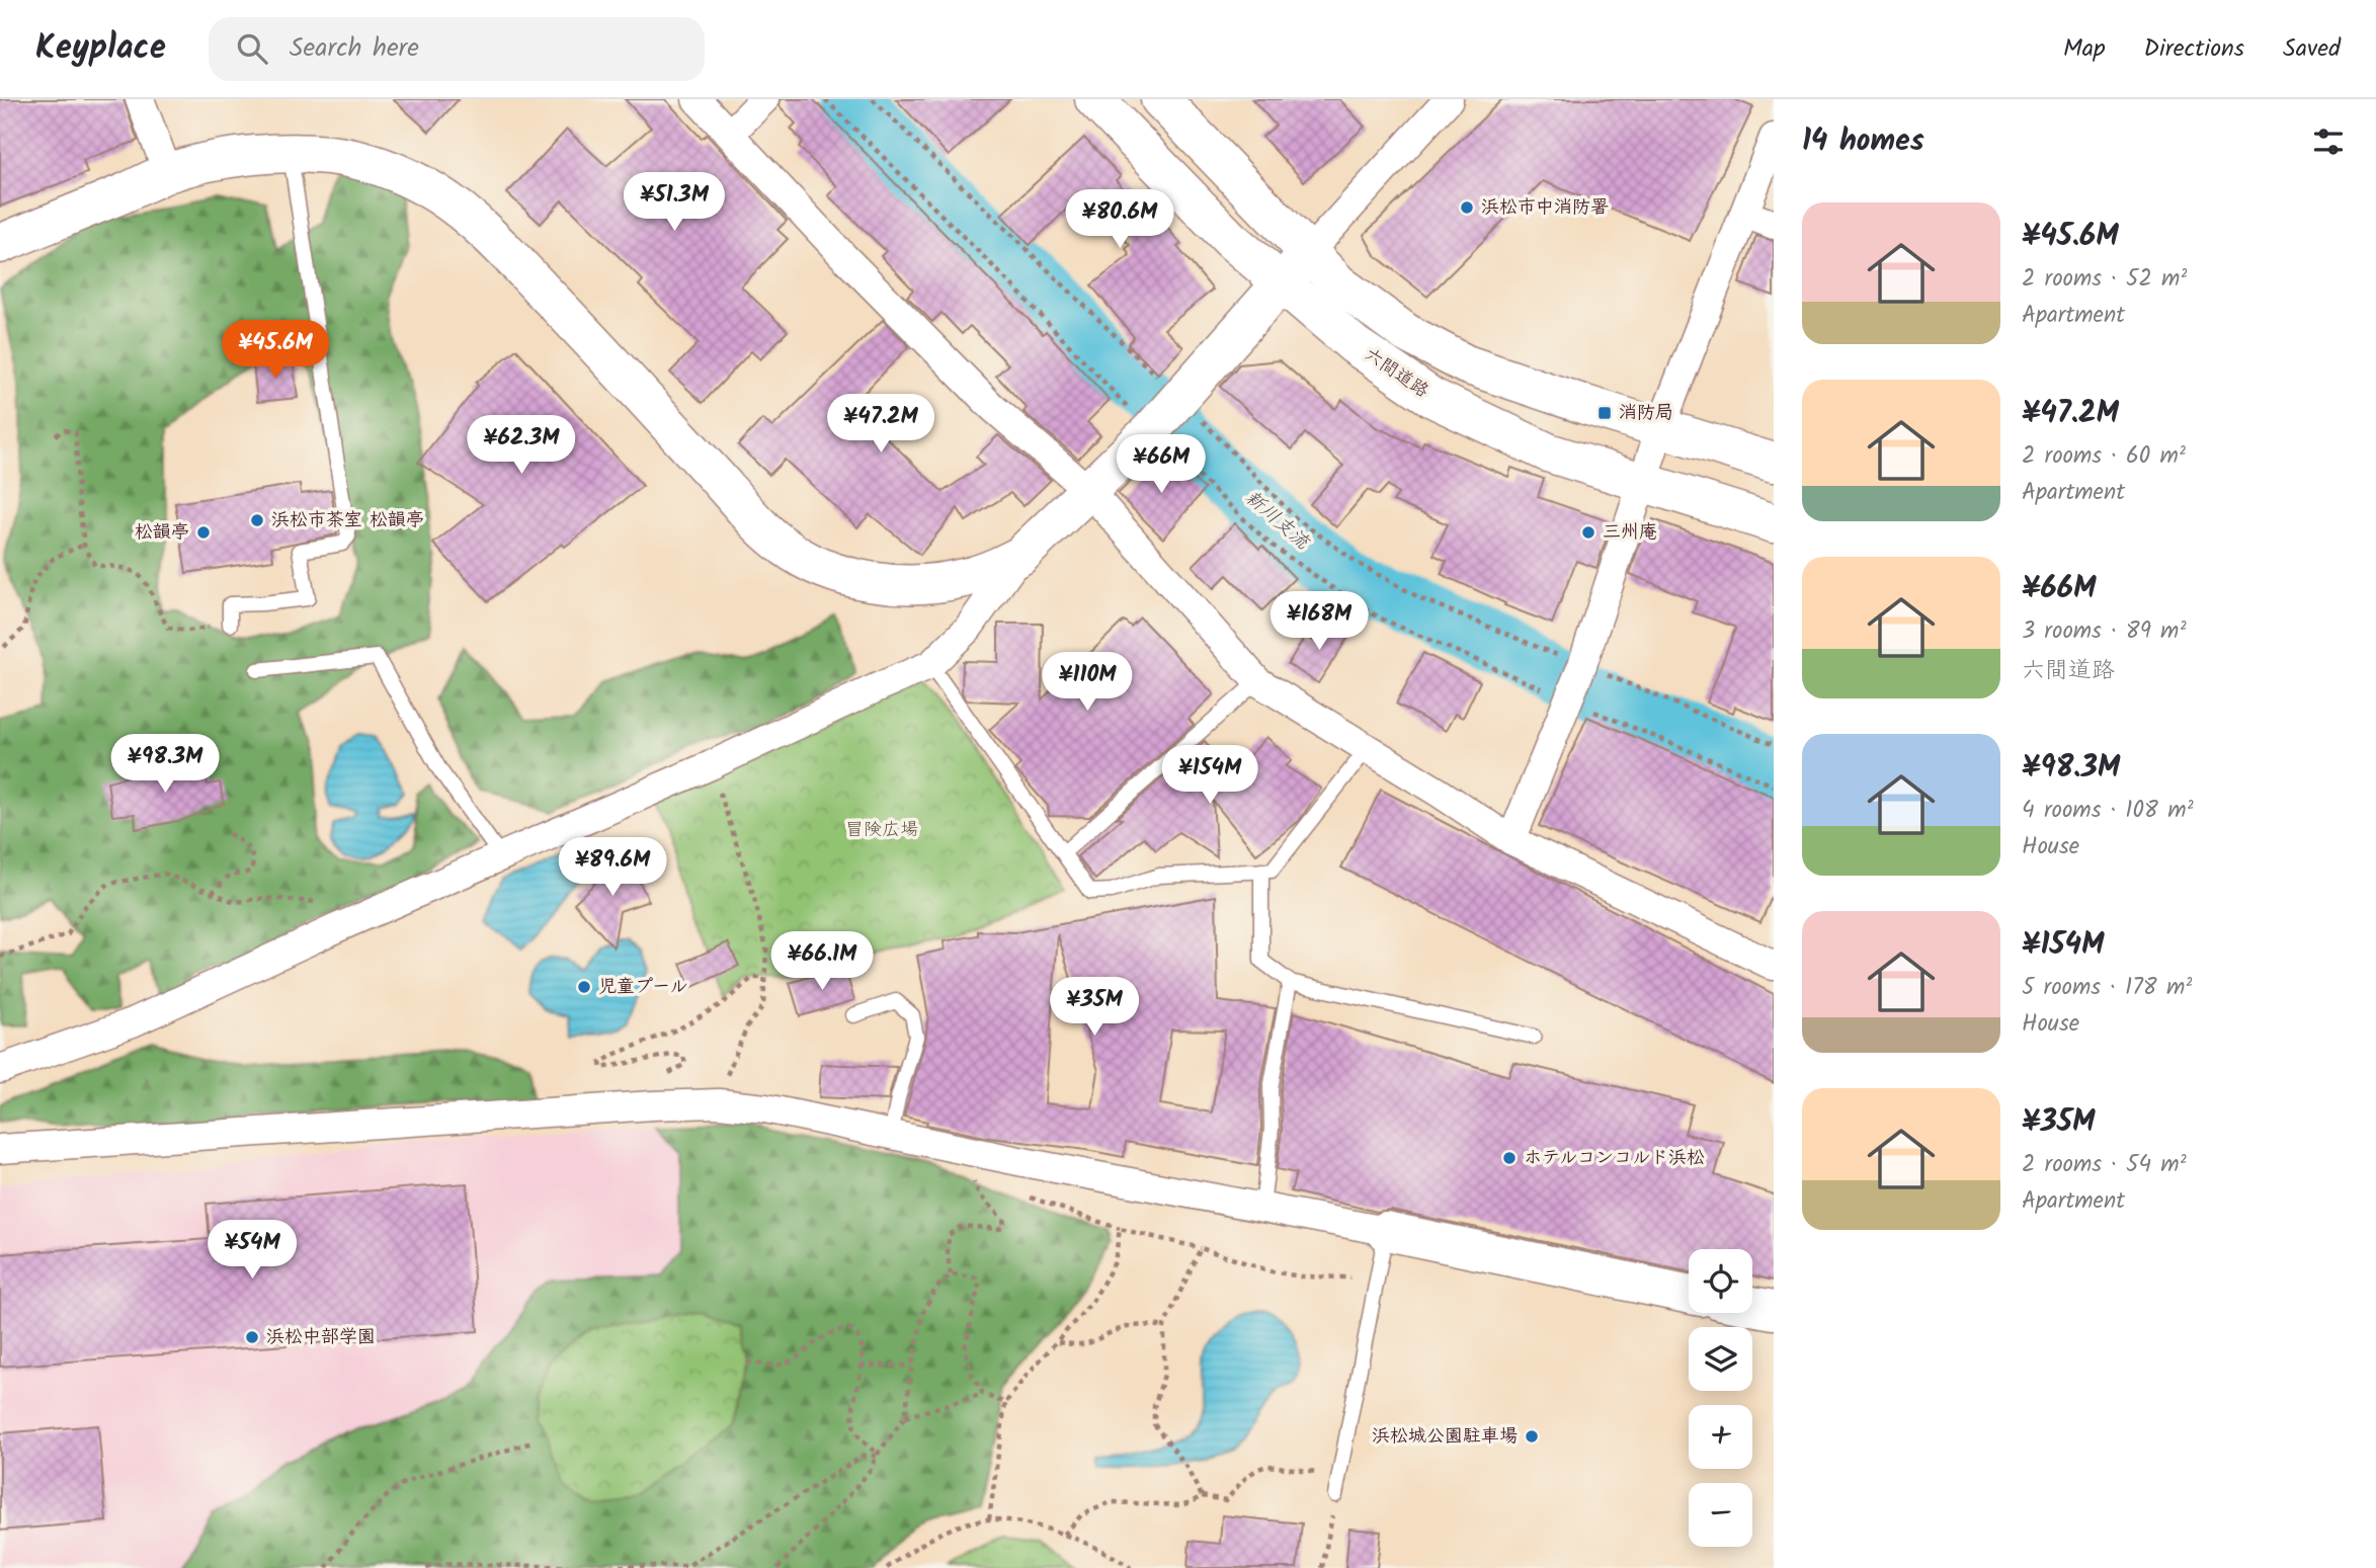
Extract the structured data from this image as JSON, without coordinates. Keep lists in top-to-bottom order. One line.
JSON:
{"streets":{"street":["六間道路"]},"water":["新川支流"],"parks":["冒険広場"],"places":{"other":["浜松市中消防署","浜松市茶室 松韻亭","松韻亭","三州庵","児童プール","ホテルコンコルド浜松","浜松中部学園","浜松城公園駐車場"],"transit":["消防局"]},"page":{"header":"Keyplace","search":"Search here","nav":["Map","Directions","Saved"],"heading":"14 homes","price":["¥51.3M","¥80.6M","¥45.6M","¥47.2M","¥62.3M","¥66M","¥168M","¥110M","¥98.3M","¥154M","¥89.6M","¥66.1M","¥35M","¥54M"],"list":[{"name":"¥45.6M","note":"2 rooms · 52 m² · Apartment"},{"name":"¥47.2M","note":"2 rooms · 60 m² · Apartment"},{"name":"¥66M","note":"3 rooms · 89 m² · 六間道路"},{"name":"¥98.3M","note":"4 rooms · 108 m² · House"},{"name":"¥154M","note":"5 rooms · 178 m² · House"},{"name":"¥35M","note":"2 rooms · 54 m² · Apartment"}],"map_buttons":["+","−"]}}
